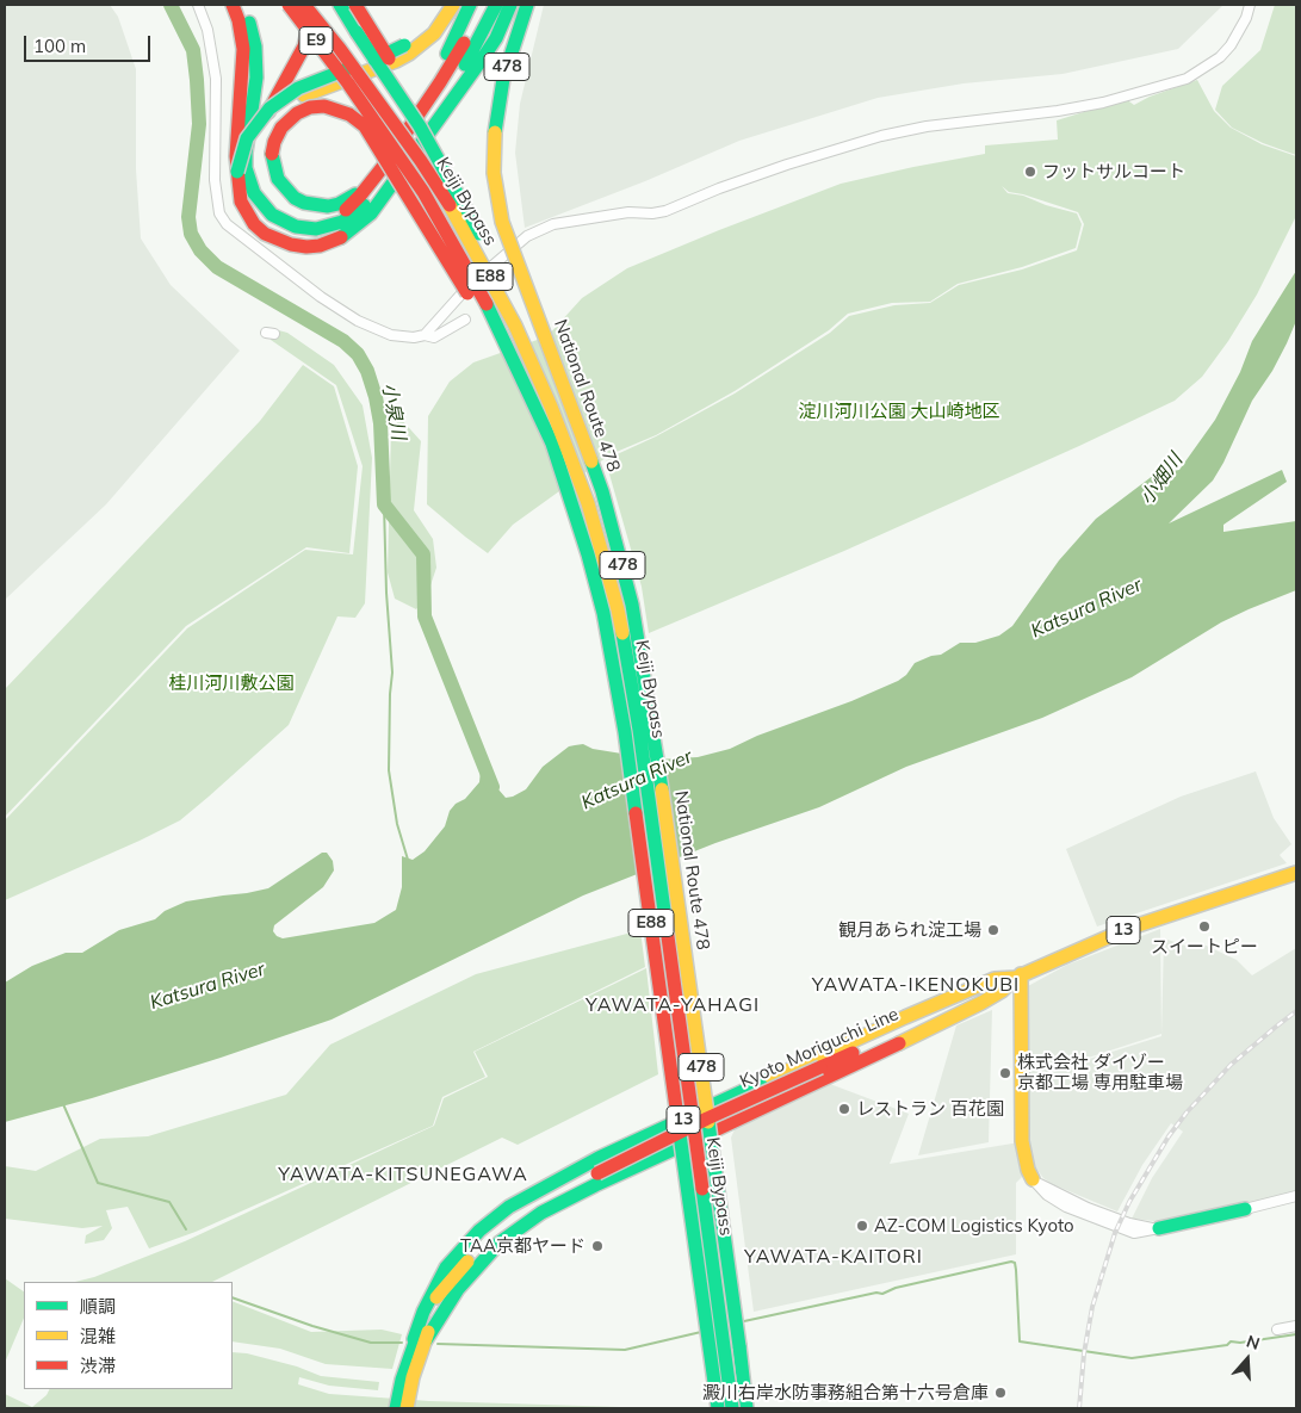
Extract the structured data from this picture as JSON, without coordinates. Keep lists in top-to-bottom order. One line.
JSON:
{"streets":{"main road":["E9","478","Keiji Bypass","E88","National Route 478","13","Kyoto Moriguchi Line"]},"crossings":[["E9","Keiji Bypass"],["Keiji Bypass","E88"],["National Route 478","Kyoto Moriguchi Line"],["13","Kyoto Moriguchi Line"]],"districts":["YAWATA-IKENOKUBI","YAWATA-YAHAGI","YAWATA-KITSUNEGAWA","YAWATA-KAITORI"],"water":["小泉川","小畑川","Katsura River"],"parks":["淀川河川公園 大山崎地区","桂川河川敷公園"],"places":["フットサルコート","スイートピー","観月あられ淀工場","株式会社 ダイゾー 京都工場 専用駐車場","レストラン 百花園","AZ-COM Logistics Kyoto","TAA京都ヤード","澱川右岸水防事務組合第十六号倉庫"],"legend":["順調","混雑","渋滞"],"scale_bar":"100 m","north":"top"}
